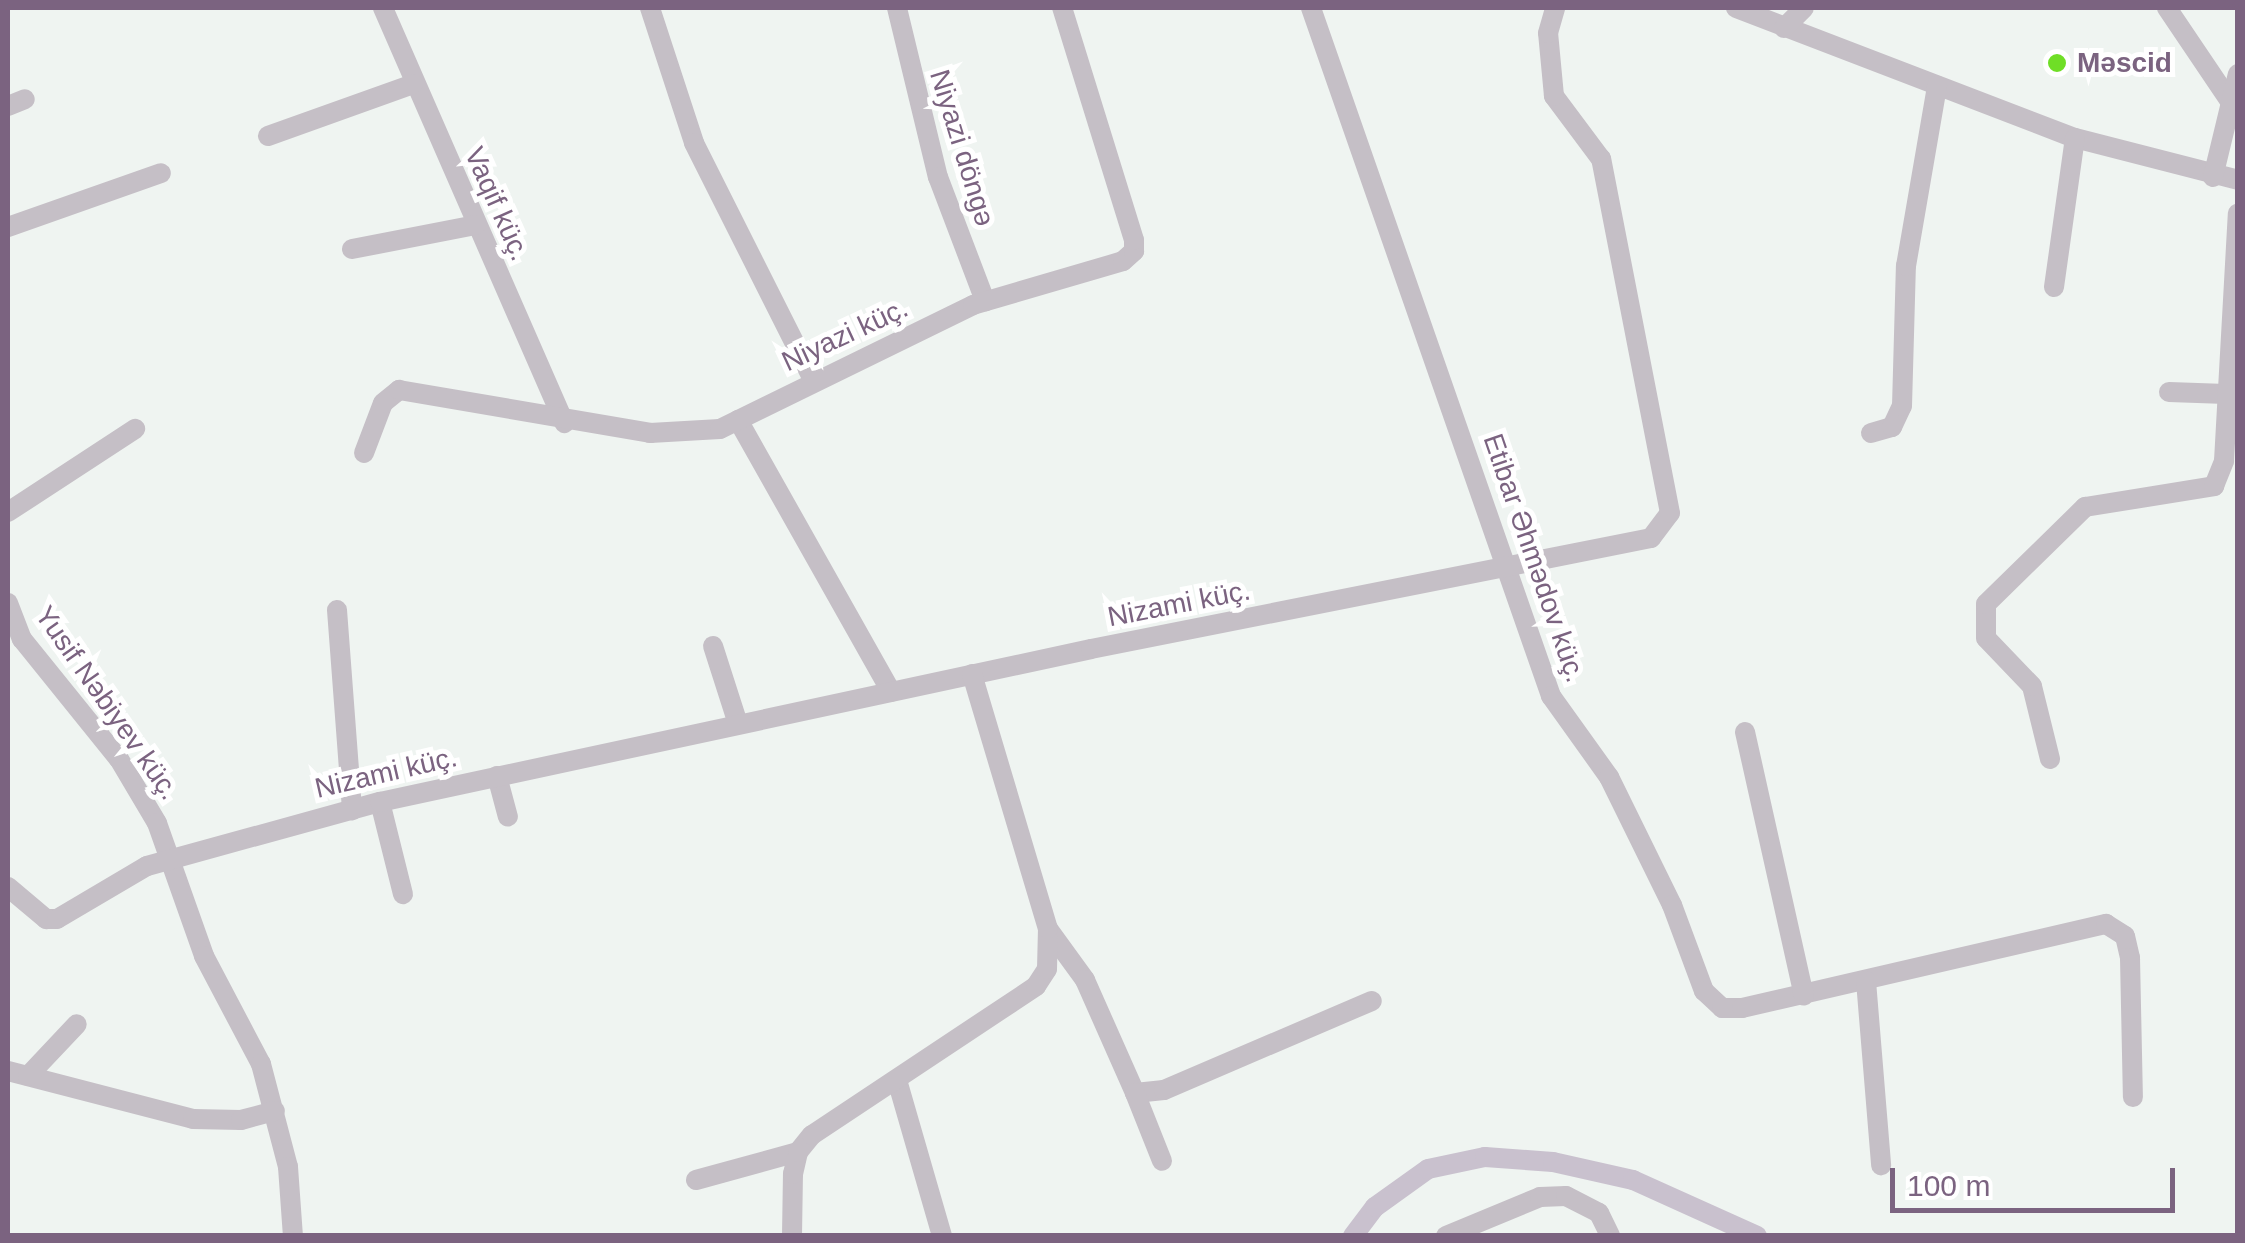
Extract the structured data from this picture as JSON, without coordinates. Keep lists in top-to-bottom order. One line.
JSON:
{"streets":{"street":["Niyazi döngə","Vaqif küç.","Niyazi küç.","Etibar Əhmədov küç.","Nizami küç.","Yusif Nəbiyev küç."]},"crossings":[["Niyazi döngə","Niyazi küç."],["Vaqif küç.","Niyazi küç."],["Etibar Əhmədov küç.","Nizami küç."],["Nizami küç.","Yusif Nəbiyev küç."]],"places":["Məscid"],"scale_bar":"100 m"}
